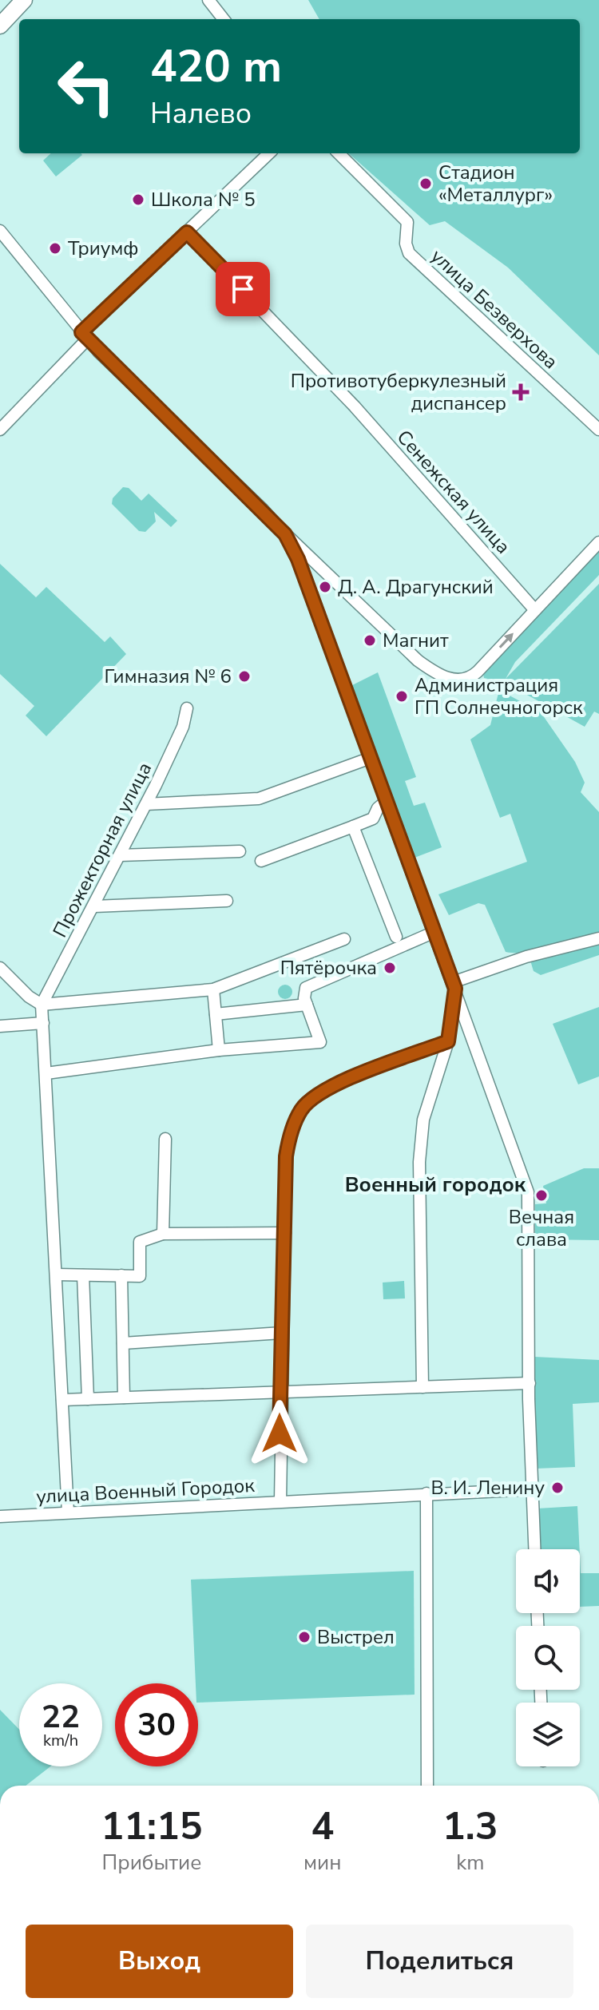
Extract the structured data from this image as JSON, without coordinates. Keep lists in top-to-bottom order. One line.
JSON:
{"streets":{"street":["улица Безверхова","Сенежская улица","Прожекторная улица","улица Военный Городок"]},"districts":["Военный городок"],"places":{"other":["Стадион «Металлург»","Школа № 5","Триумф","Д. А. Драгунский","Магнит","Гимназия № 6","Администрация ГП Солнечногорск","Пятёрочка","Вечная слава","В. И. Ленину","Выстрел"],"health":["Противотуберкулезный диспансер"]},"page":{"turn":["420 m","Налево"],"speed":"22 km/h","limit":"30","eta":["11:15","Прибытие","4","мин","1.3","km"],"buttons":["Выход","Поделиться"]}}
